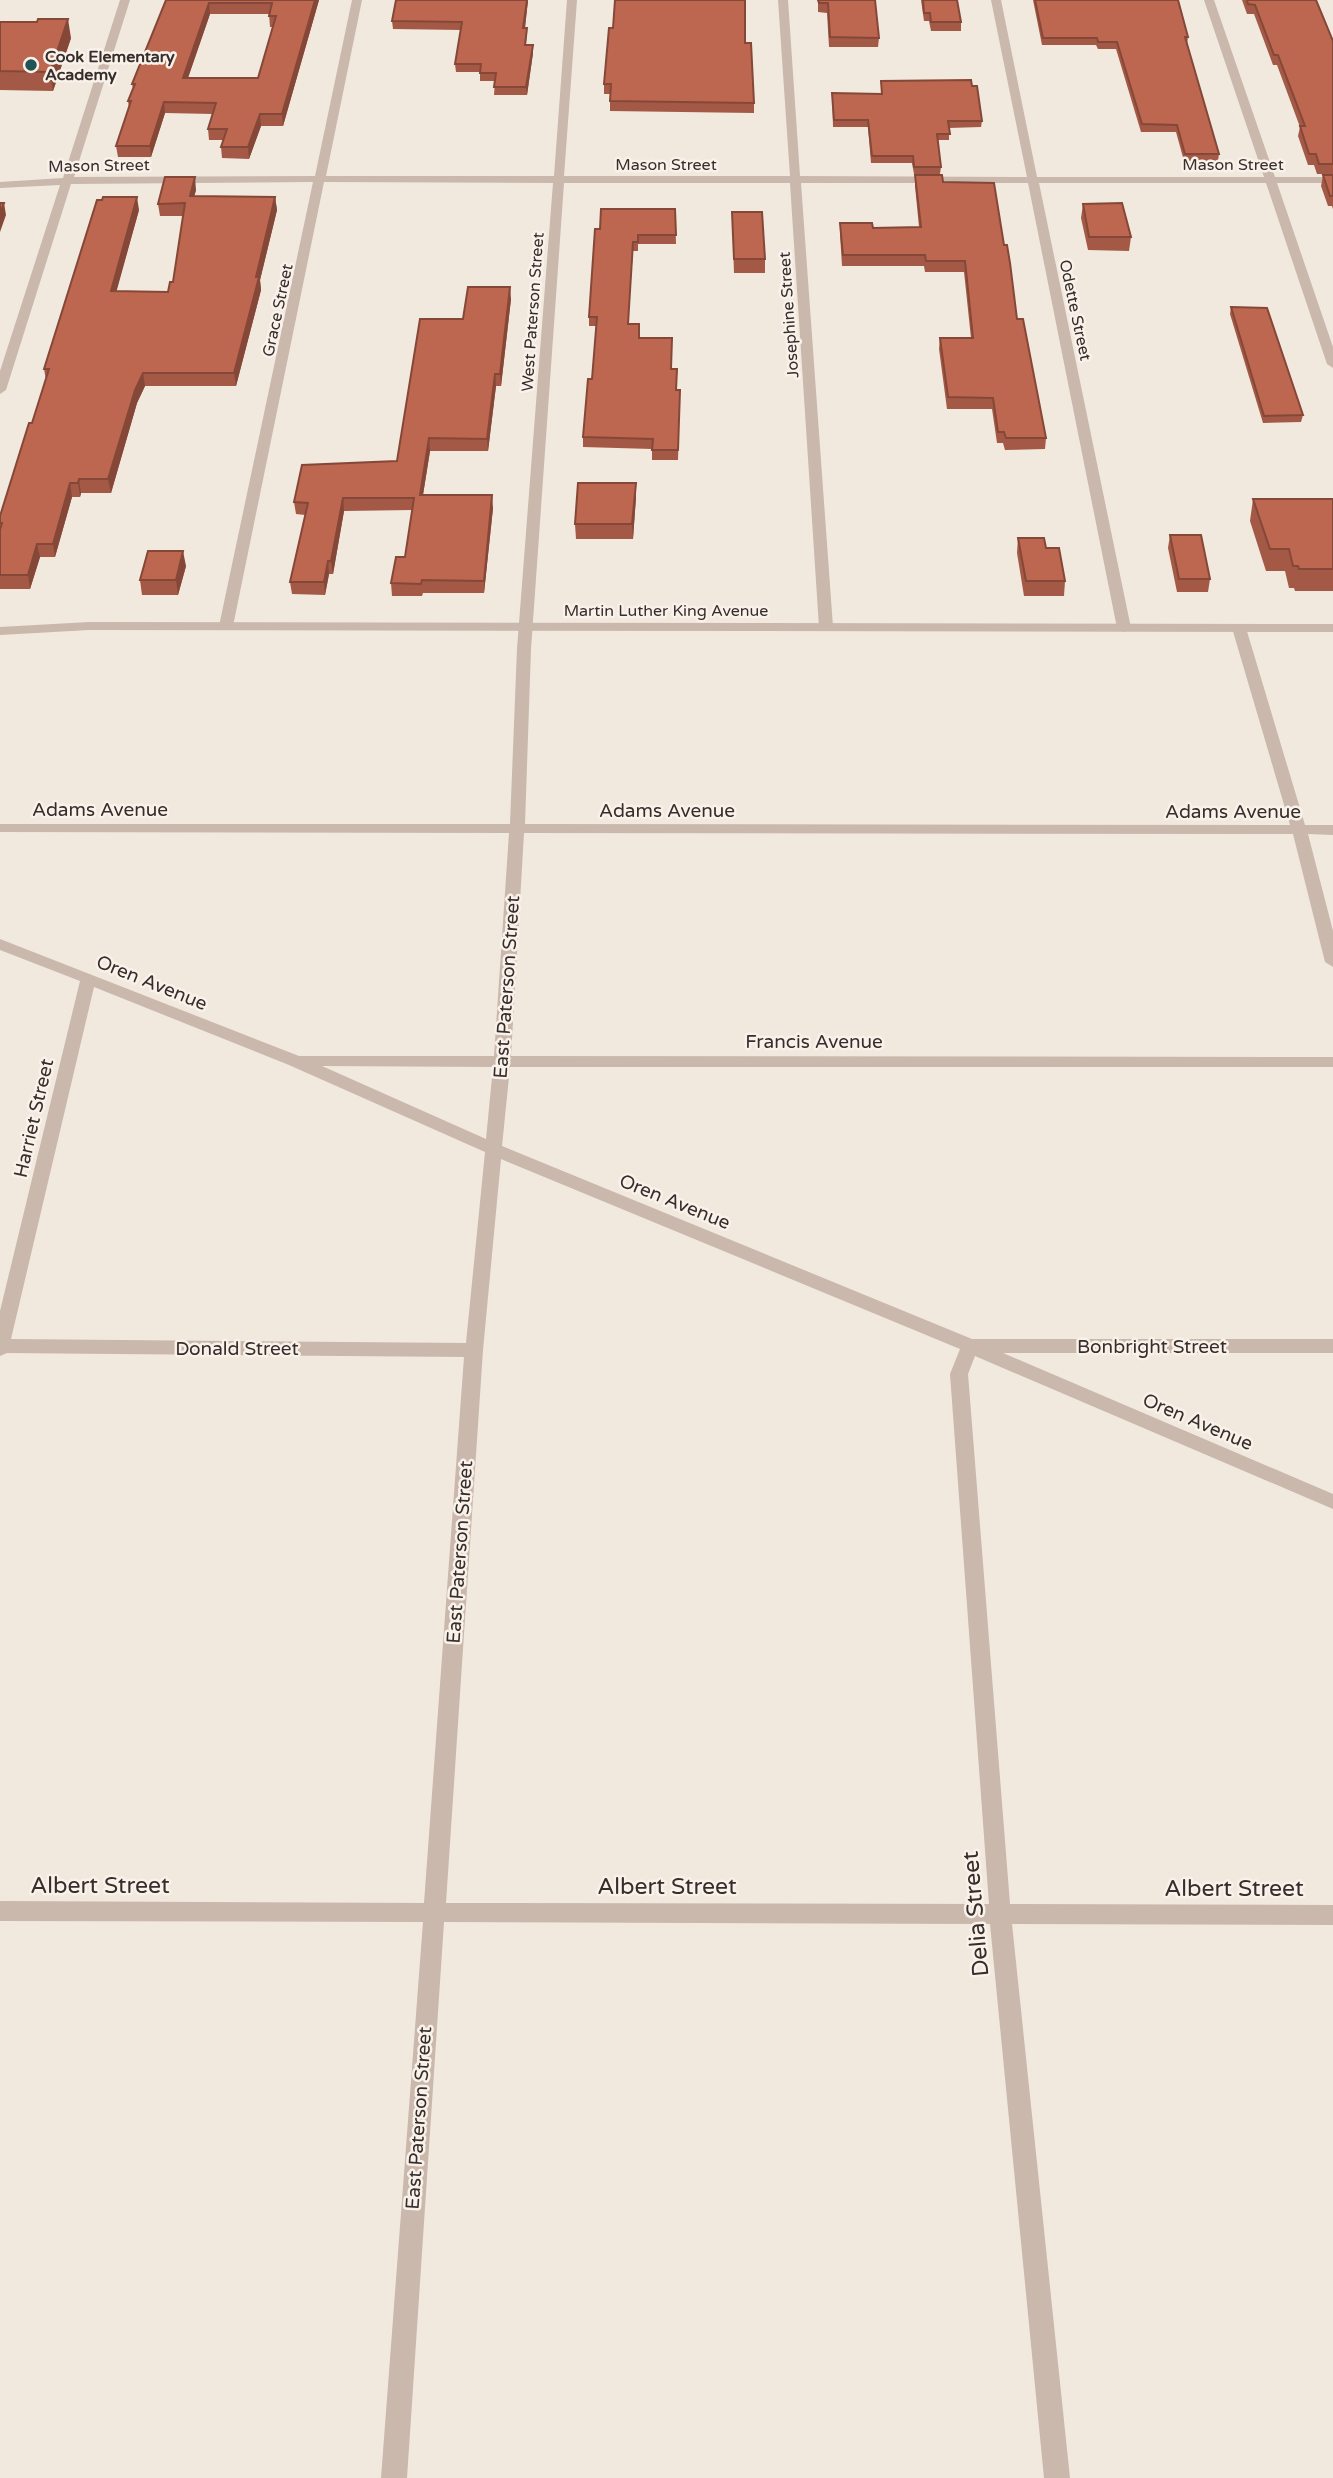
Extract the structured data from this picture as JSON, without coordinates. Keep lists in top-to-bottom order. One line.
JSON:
{"streets":{"street":["Mason Street","Grace Street","Odette Street","West Paterson Street","Josephine Street","Martin Luther King Avenue","Adams Avenue","Oren Avenue","East Paterson Street","Francis Avenue","Harriet Street","Bonbright Street","Donald Street","Albert Street","Delia Street"]},"crossings":[["Mason Street","Grace Street"],["Mason Street","Odette Street"],["Mason Street","West Paterson Street"],["Mason Street","Josephine Street"],["Grace Street","Martin Luther King Avenue"],["Odette Street","Martin Luther King Avenue"],["West Paterson Street","Martin Luther King Avenue"],["West Paterson Street","East Paterson Street"],["Josephine Street","Martin Luther King Avenue"],["Martin Luther King Avenue","East Paterson Street"],["Adams Avenue","East Paterson Street"],["Oren Avenue","East Paterson Street"],["Oren Avenue","Francis Avenue"],["Oren Avenue","Harriet Street"],["Oren Avenue","Bonbright Street"],["Oren Avenue","Delia Street"],["East Paterson Street","Francis Avenue"],["East Paterson Street","Donald Street"],["East Paterson Street","Albert Street"],["Harriet Street","Donald Street"],["Bonbright Street","Delia Street"],["Albert Street","Delia Street"]],"places":["Cook Elementary Academy"]}
